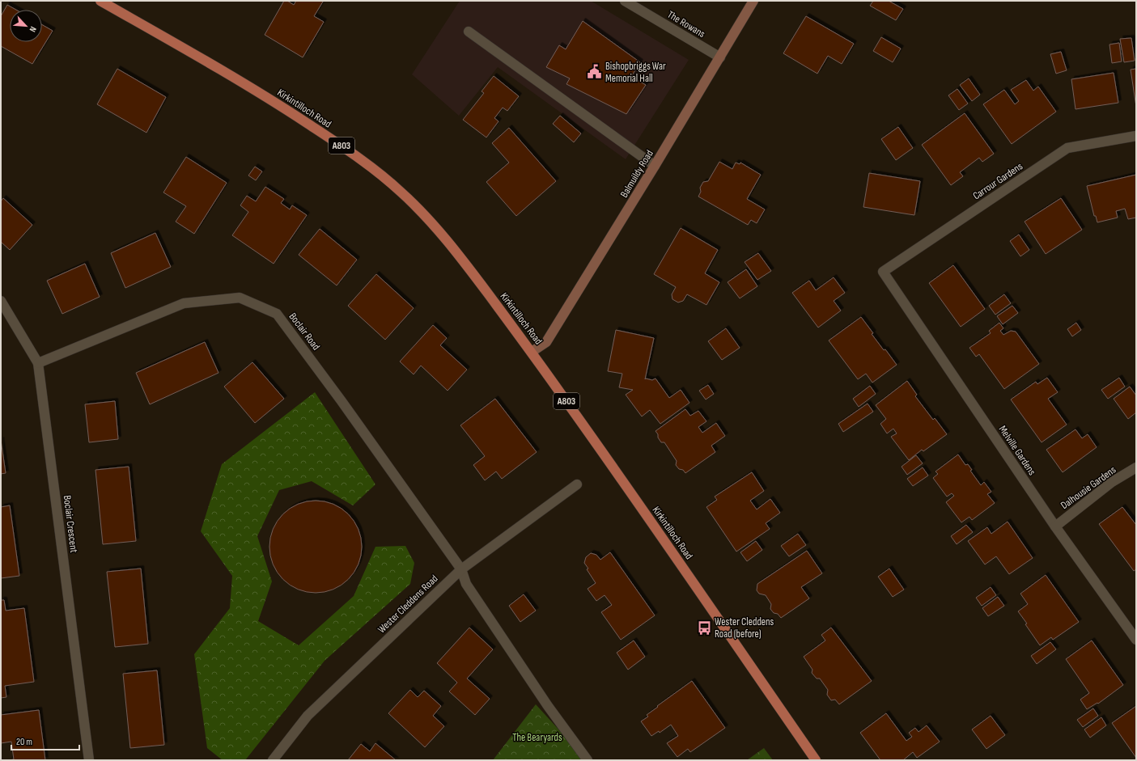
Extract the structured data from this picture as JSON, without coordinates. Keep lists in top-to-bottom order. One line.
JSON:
{"streets":{"main road":["Kirkintilloch Road","A803"],"street":["The Rowans","Balmuildy Road","Carrour Gardens","Boclair Road","Melville Gardens","Dalhousie Gardens","Boclair Crescent","Wester Cleddens Road"]},"crossings":[["The Rowans","Balmuildy Road"],["Kirkintilloch Road","Balmuildy Road"],["Carrour Gardens","Melville Gardens"],["Boclair Road","Boclair Crescent"],["Boclair Road","Wester Cleddens Road"],["Melville Gardens","Dalhousie Gardens"]],"parks":["The Bearyards"],"places":{"public building":["Bishopbriggs War Memorial Hall"],"bus stop":["Wester Cleddens Road (before)"]},"scale_bar":"20 m","north":"bottom right"}
